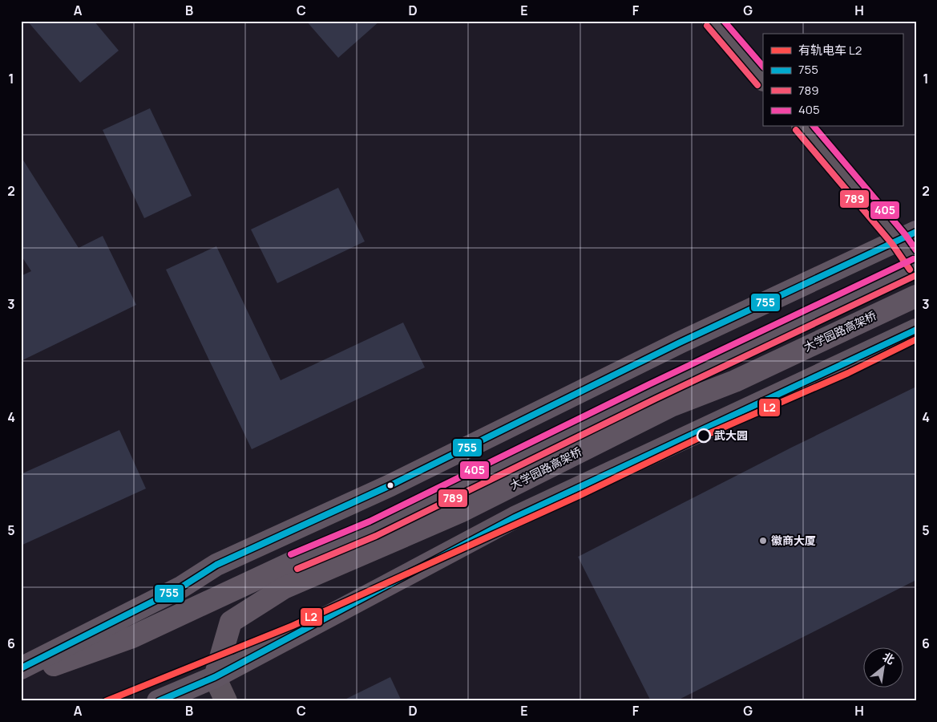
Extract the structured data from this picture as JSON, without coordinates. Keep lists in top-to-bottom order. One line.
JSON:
{"streets":{"main road":["大学园路高架桥"]},"places":["武大园","徽商大厦"],"lines":["transit line 405","transit line 789","transit line 755","tram line L2"],"legend":["有轨电车 L2","755","789","405"],"north":"top right","grid":{"columns":["A","B","C","D","E","F","G","H"],"rows":["1","2","3","4","5","6"]}}
